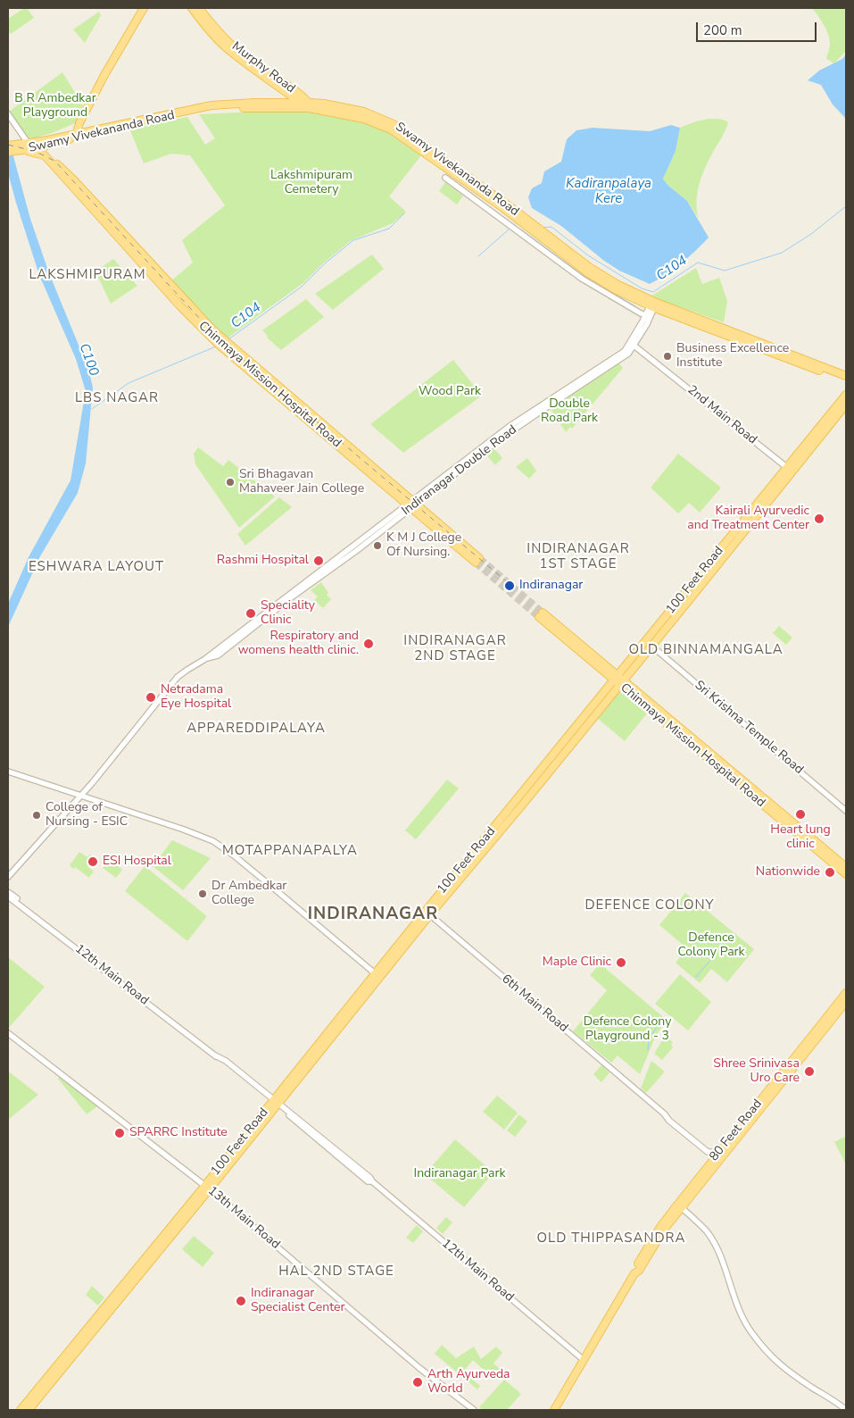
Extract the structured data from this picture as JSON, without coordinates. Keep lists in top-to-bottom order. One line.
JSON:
{"streets":{"main road":["Murphy Road","Swamy Vivekananda Road","Chinmaya Mission Hospital Road","100 Feet Road","80 Feet Road"],"street":["2nd Main Road","Indiranagar Double Road","Sri Krishna Temple Road","12th Main Road","6th Main Road","13th Main Road"]},"crossings":[["Murphy Road","Swamy Vivekananda Road"],["Swamy Vivekananda Road","Chinmaya Mission Hospital Road"],["Swamy Vivekananda Road","Indiranagar Double Road"],["Chinmaya Mission Hospital Road","Indiranagar Double Road"],["Chinmaya Mission Hospital Road","100 Feet Road"],["2nd Main Road","Indiranagar Double Road"],["2nd Main Road","100 Feet Road"],["100 Feet Road","Sri Krishna Temple Road"],["100 Feet Road","12th Main Road"],["100 Feet Road","6th Main Road"],["100 Feet Road","13th Main Road"],["12th Main Road","80 Feet Road"],["6th Main Road","80 Feet Road"]],"districts":["LAKSHMIPURAM","LBS NAGAR","INDIRANAGAR 1ST STAGE","ESHWARA LAYOUT","INDIRANAGAR 2ND STAGE","OLD BINNAMANGALA","APPAREDDIPALAYA","MOTAPPANAPALYA","DEFENCE COLONY","INDIRANAGAR","OLD THIPPASANDRA","HAL 2ND STAGE"],"water":["Kadiranpalaya Kere","C104","C100"],"parks":["B R Ambedkar Playground","Lakshmipuram Cemetery","Wood Park","Double Road Park","Defence Colony Park","Defence Colony Playground - 3","Indiranagar Park"],"places":["Business Excellence Institute","Sri Bhagavan Mahaveer Jain College","Kairali Ayurvedic and Treatment Center","K M J College Of Nursing.","Rashmi Hospital","Indiranagar","Speciality Clinic","Respiratory and womens health clinic.","Netradama Eye Hospital","Heart lung clinic","College of Nursing - ESIC","ESI Hospital","Nationwide","Dr Ambedkar College","Maple Clinic","Shree Srinivasa Uro Care","SPARRC Institute","Indiranagar Specialist Center","Arth Ayurveda World"],"scale_bar":"200 m"}
